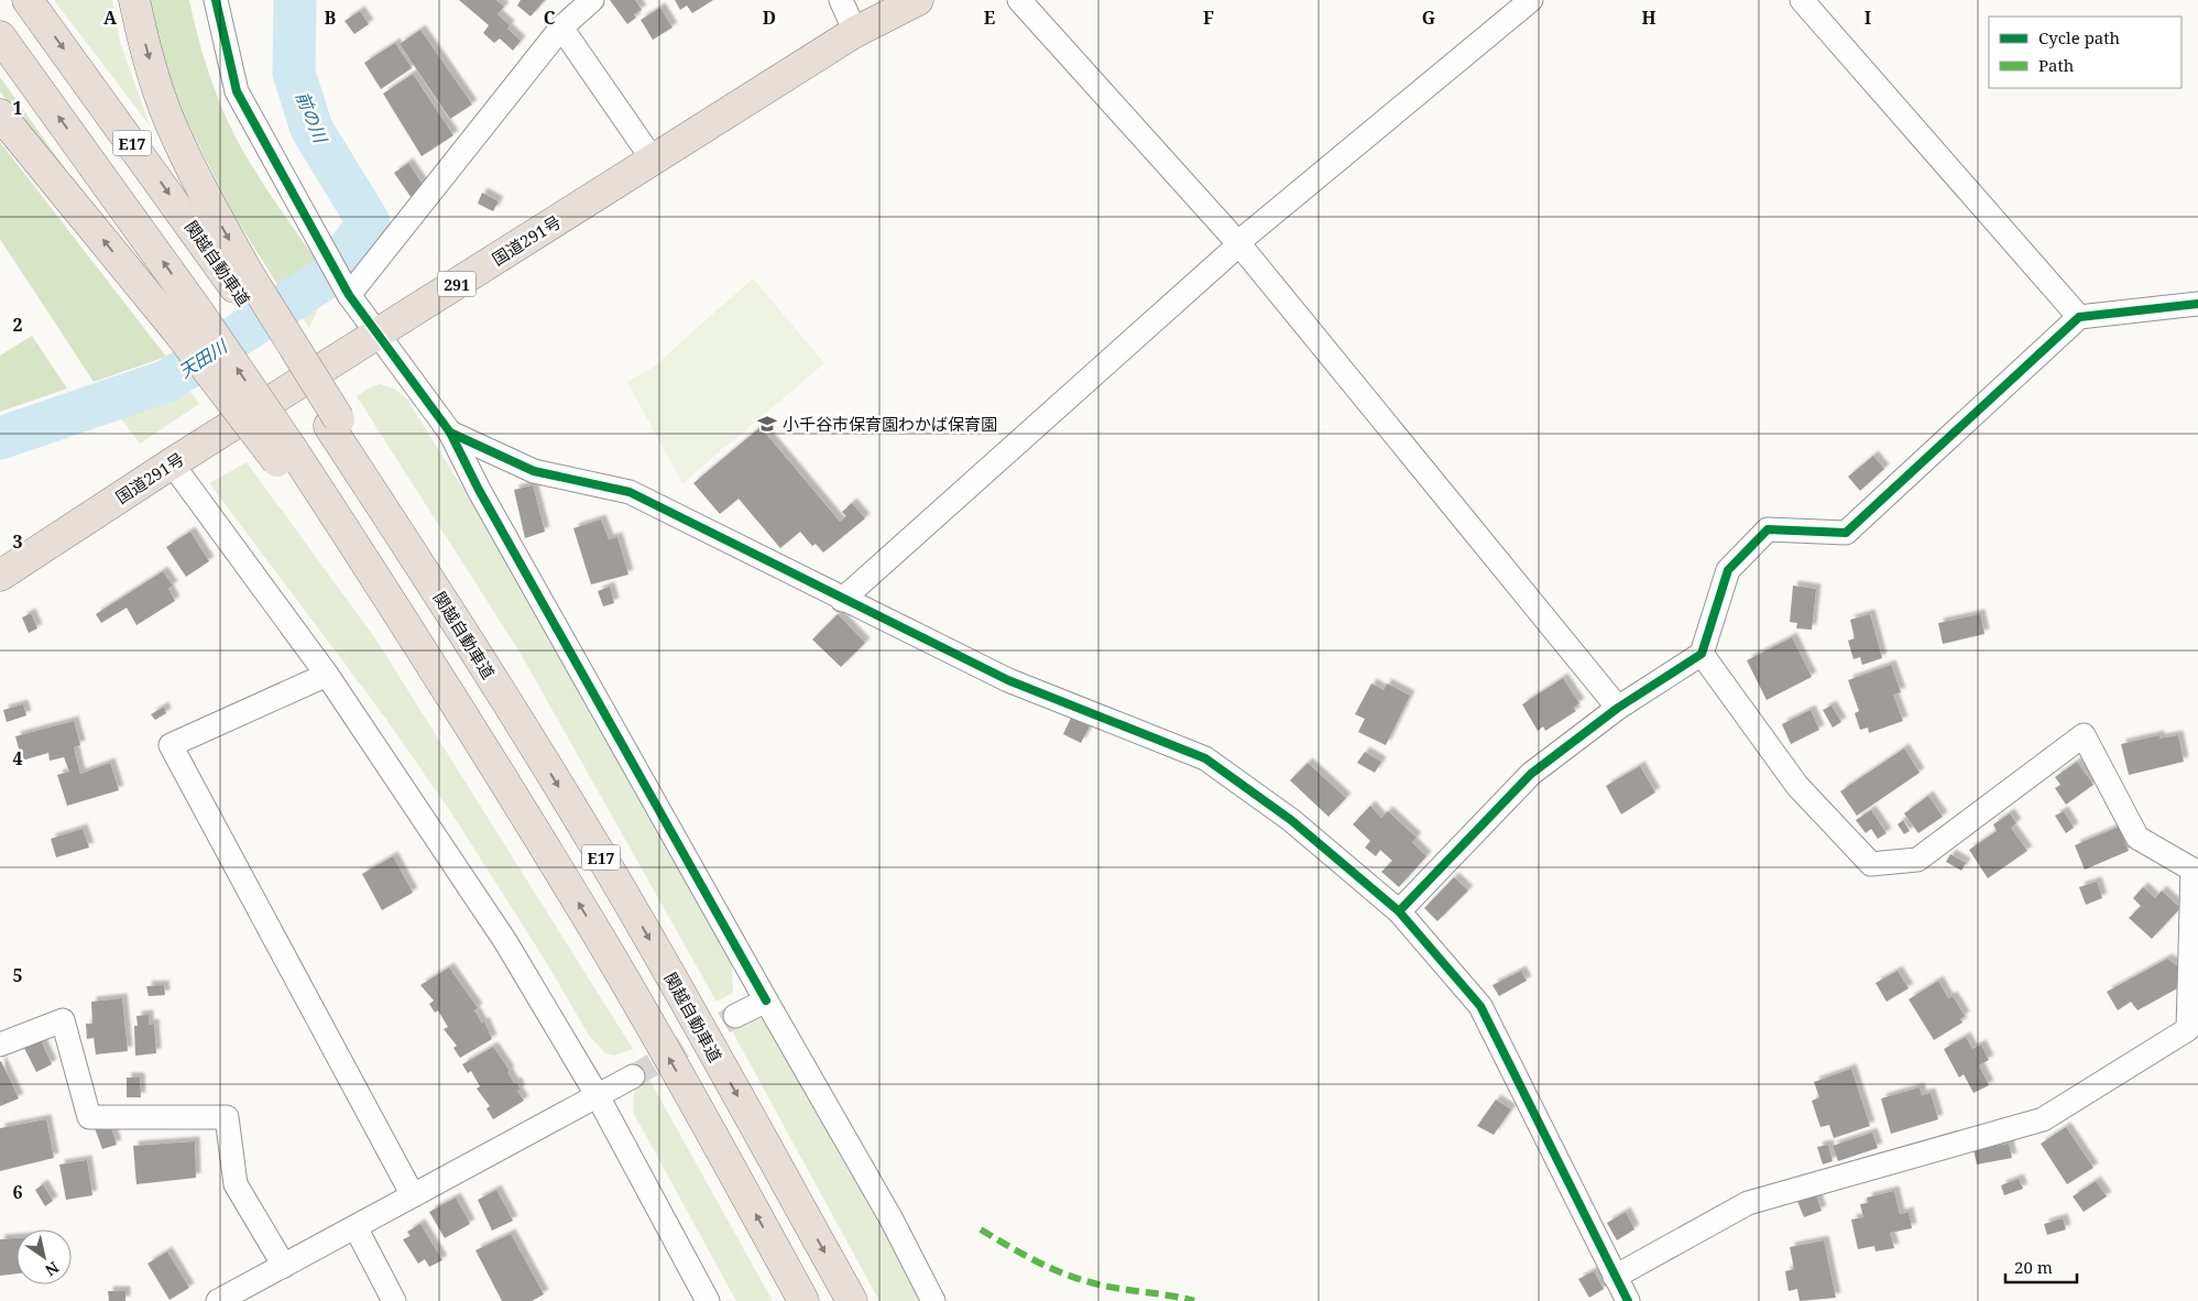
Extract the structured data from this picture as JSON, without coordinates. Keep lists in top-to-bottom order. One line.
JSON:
{"streets":{"highway":["E17","国道291号","関越自動車道","291"]},"water":["前の川","天田川"],"places":{"school or university":["小千谷市保育園わかば保育園"]},"legend":["Cycle path","Path"],"scale_bar":"20 m","north":"bottom right","grid":{"columns":["A","B","C","D","E","F","G","H","I"],"rows":["1","2","3","4","5","6"]}}
